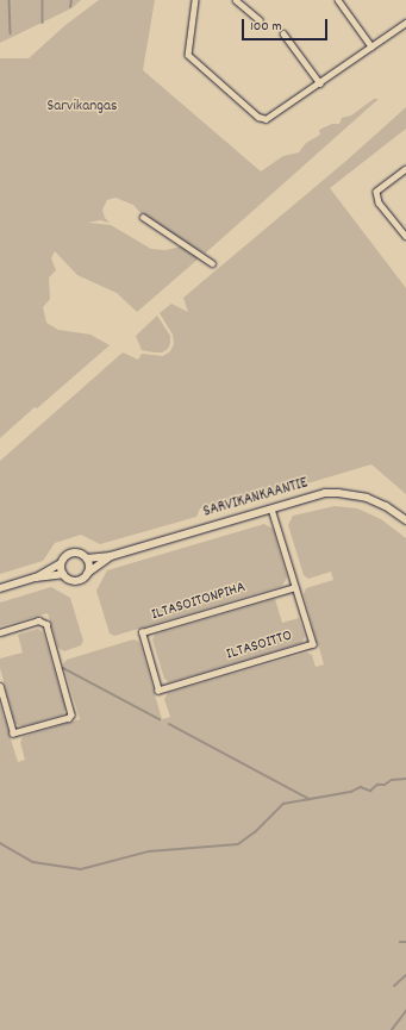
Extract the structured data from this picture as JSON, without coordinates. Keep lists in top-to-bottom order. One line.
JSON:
{"streets":{"street":["SARVIKANKAANTIE","ILTASOITONPIHA","ILTASOITTO"]},"crossings":[["SARVIKANKAANTIE","ILTASOITTO"],["ILTASOITONPIHA","ILTASOITTO"]],"parks":["Sarvikangas"],"scale_bar":"100 m"}
